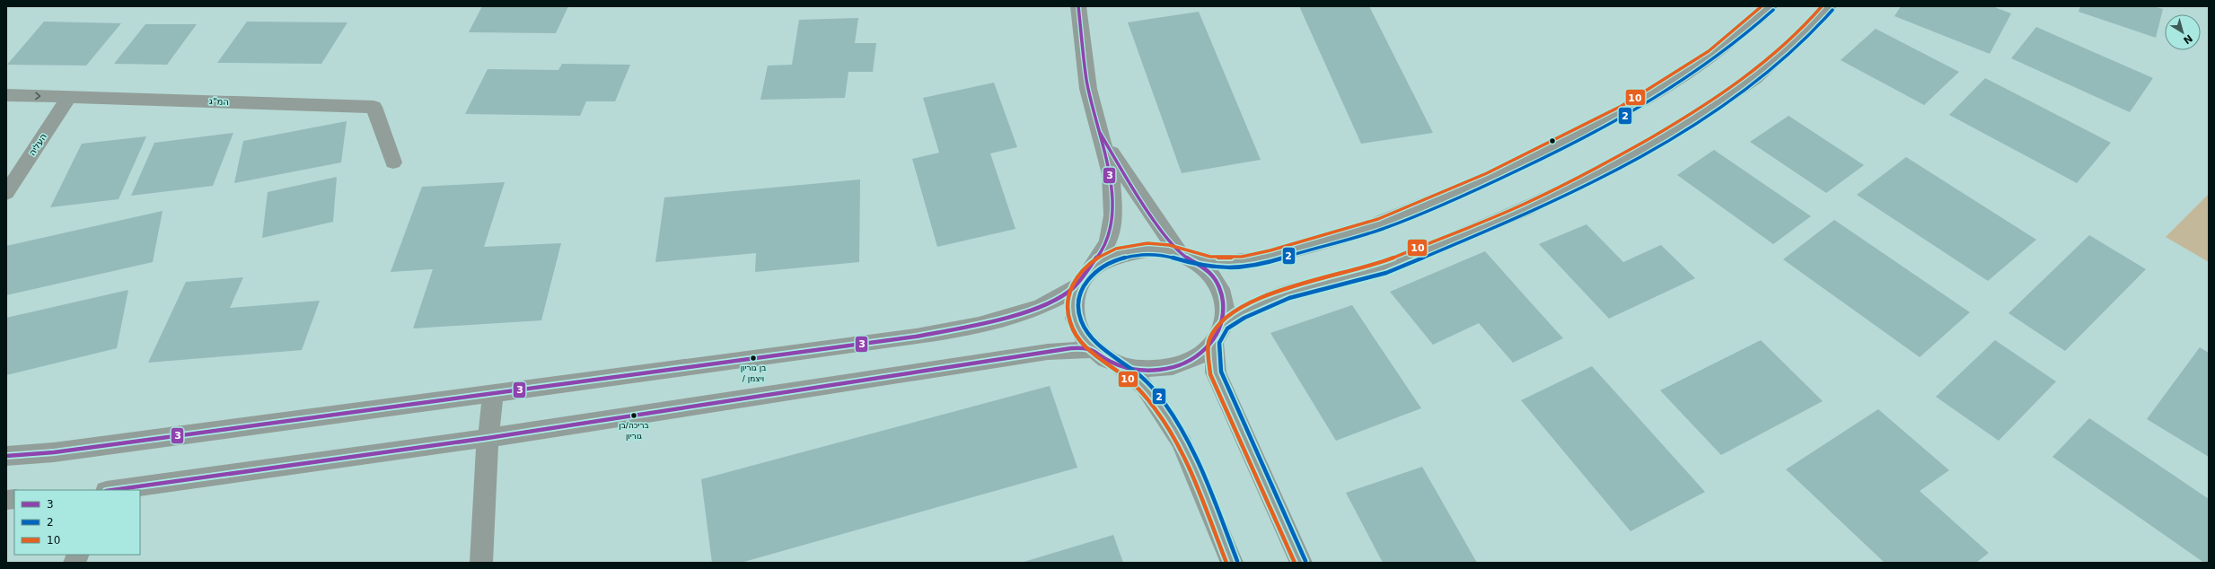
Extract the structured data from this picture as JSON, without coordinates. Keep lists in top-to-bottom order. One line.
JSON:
{"streets":{"street":["המ\"ג","העליה"]},"crossings":[["המ\"ג","העליה"]],"places":["בן גוריון / ויצמן","בריכה/בן גוריון"],"lines":["transit line 3","transit line 10","transit line 2"],"legend":["3","2","10"],"north":"bottom right"}
